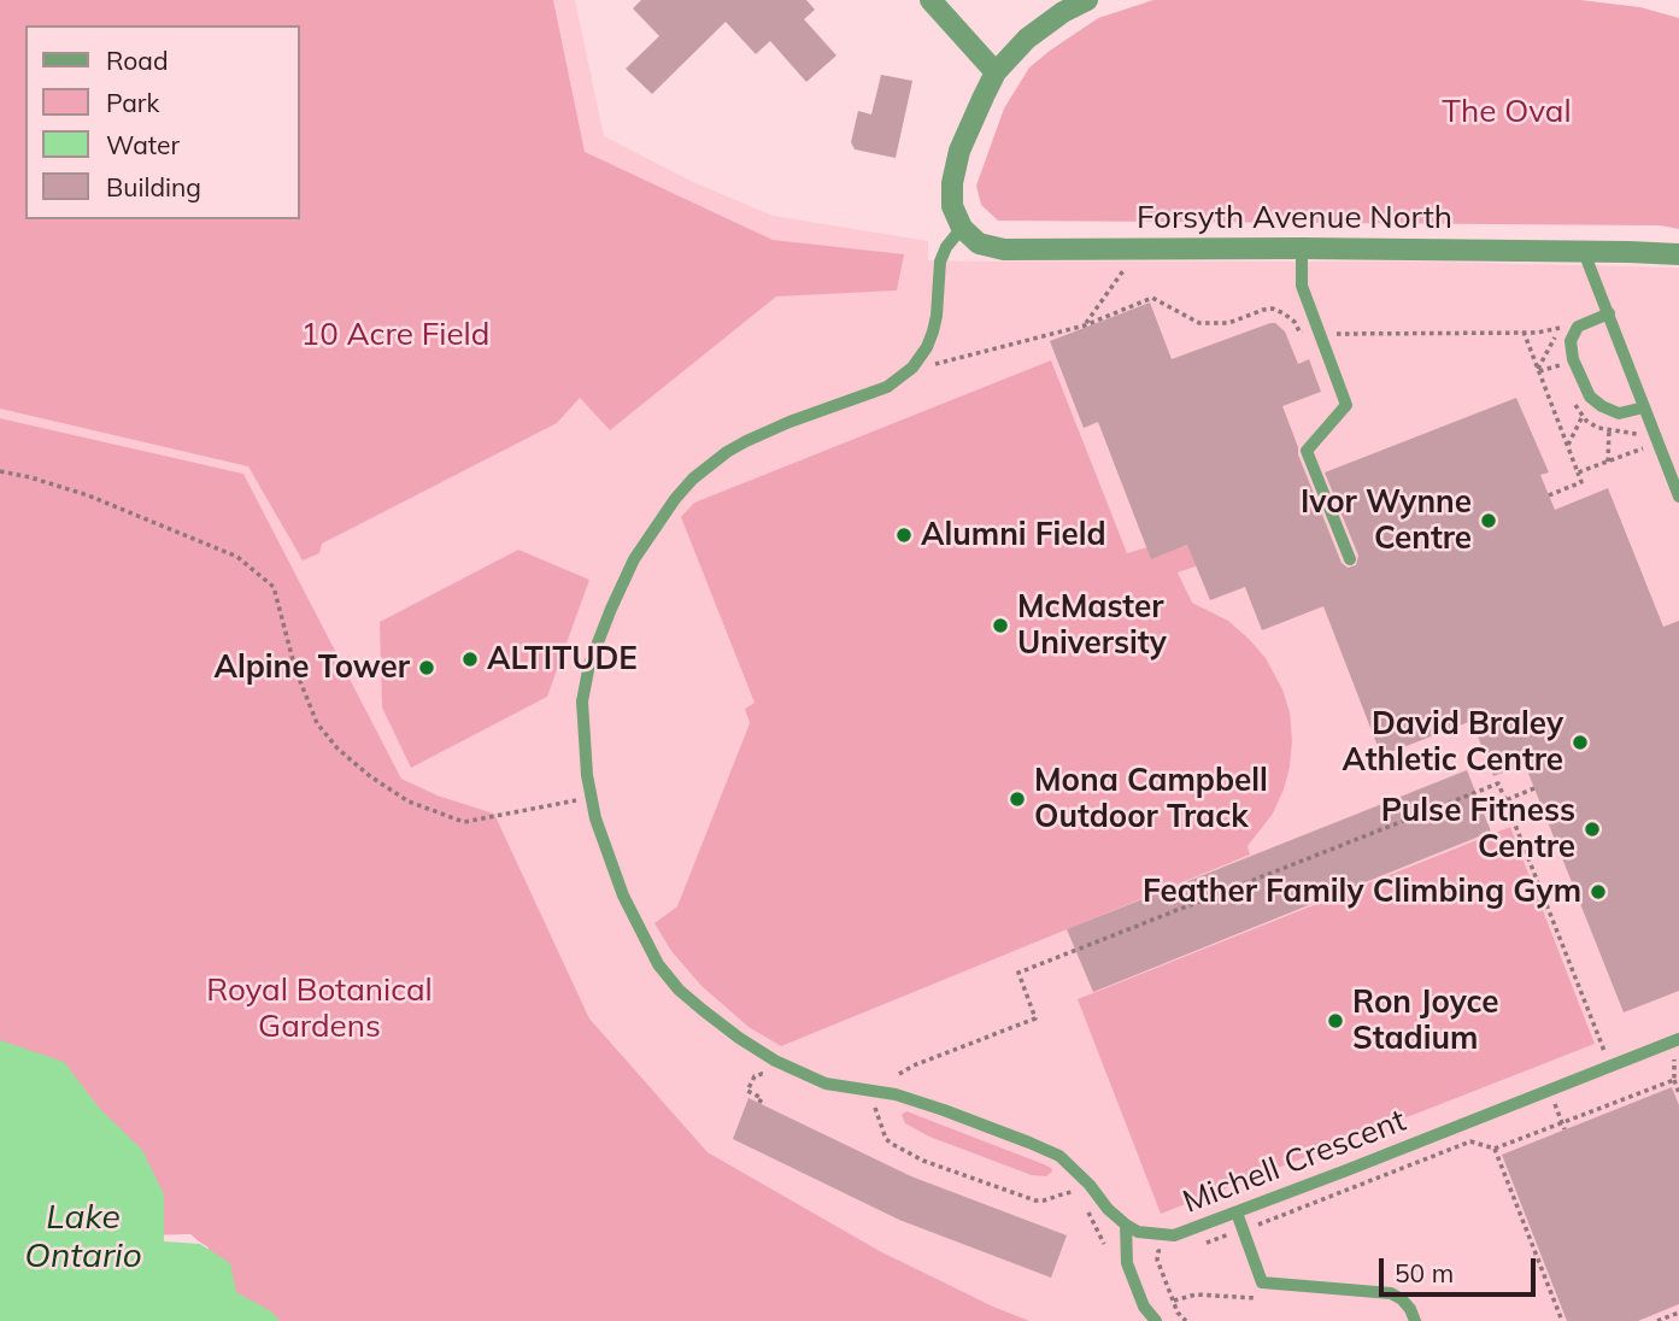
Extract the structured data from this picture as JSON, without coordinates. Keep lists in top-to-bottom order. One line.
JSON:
{"streets":{"street":["Forsyth Avenue North"],"lane":["Michell Crescent"]},"water":["Lake Ontario"],"parks":["The Oval","10 Acre Field","Royal Botanical Gardens"],"places":["Ivor Wynne Centre","Alumni Field","McMaster University","ALTITUDE","Alpine Tower","David Braley Athletic Centre","Mona Campbell Outdoor Track","Pulse Fitness Centre","Feather Family Climbing Gym","Ron Joyce Stadium"],"legend":["Road","Park","Water","Building"],"scale_bar":"50 m"}
